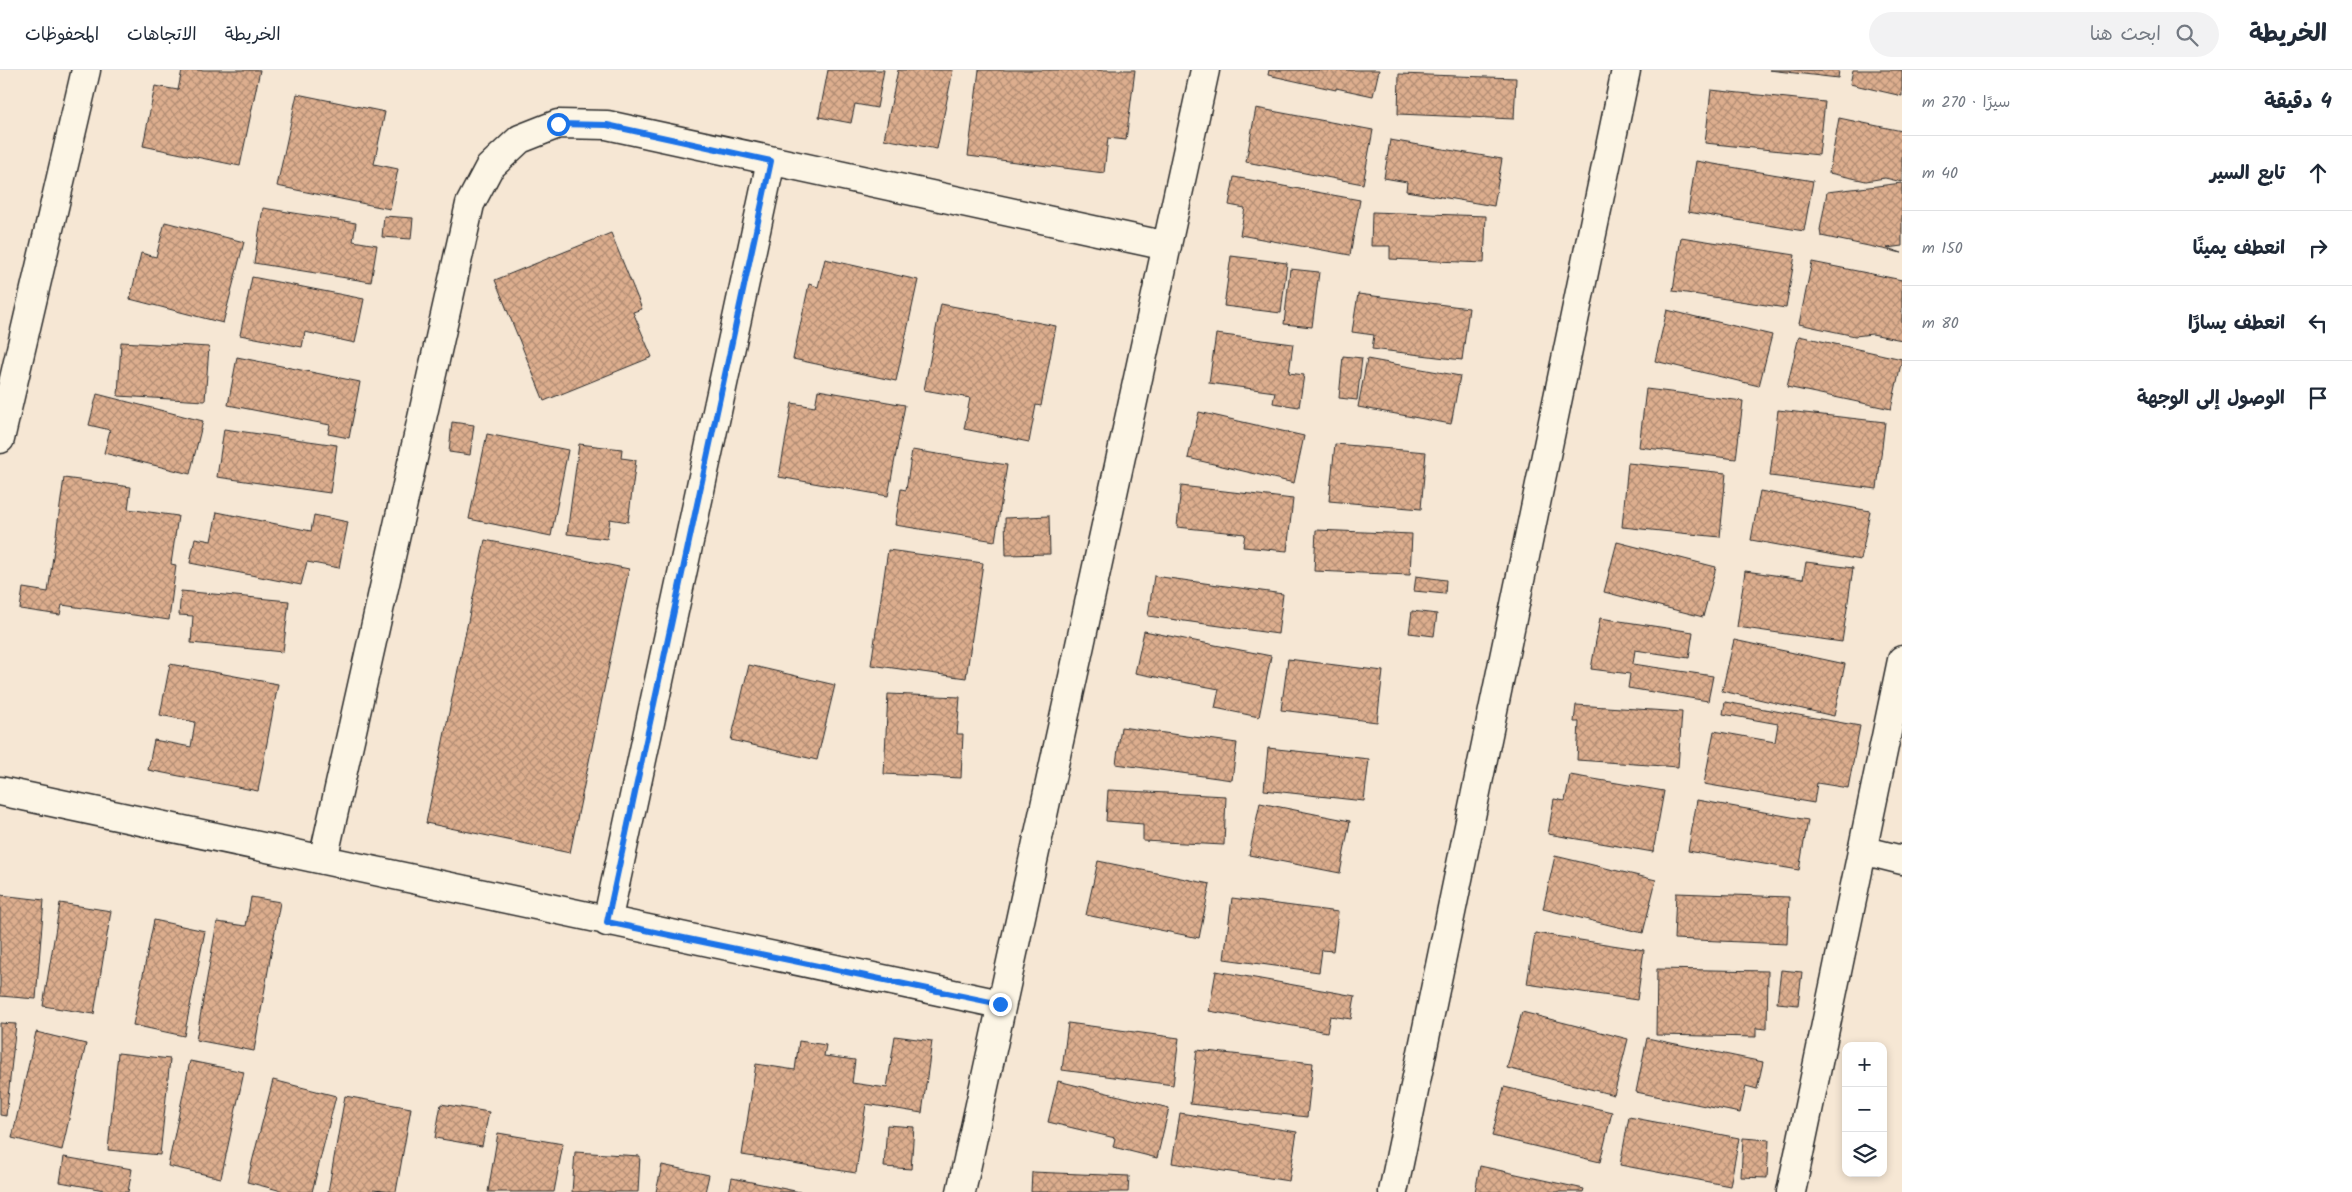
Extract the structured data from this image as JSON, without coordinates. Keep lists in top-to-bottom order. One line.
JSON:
{"page":{"header":"الخريطة","search":"ابحث هنا","nav":["الخريطة","الاتجاهات","المحفوظات"],"heading":["4 دقيقة","سيرًا · 270 m"],"list":[["تابع السير","40 m"],["انعطف يمينًا","150 m"],["انعطف يسارًا","80 m"],"الوصول إلى الوجهة"],"map_buttons":["+","−"]}}
